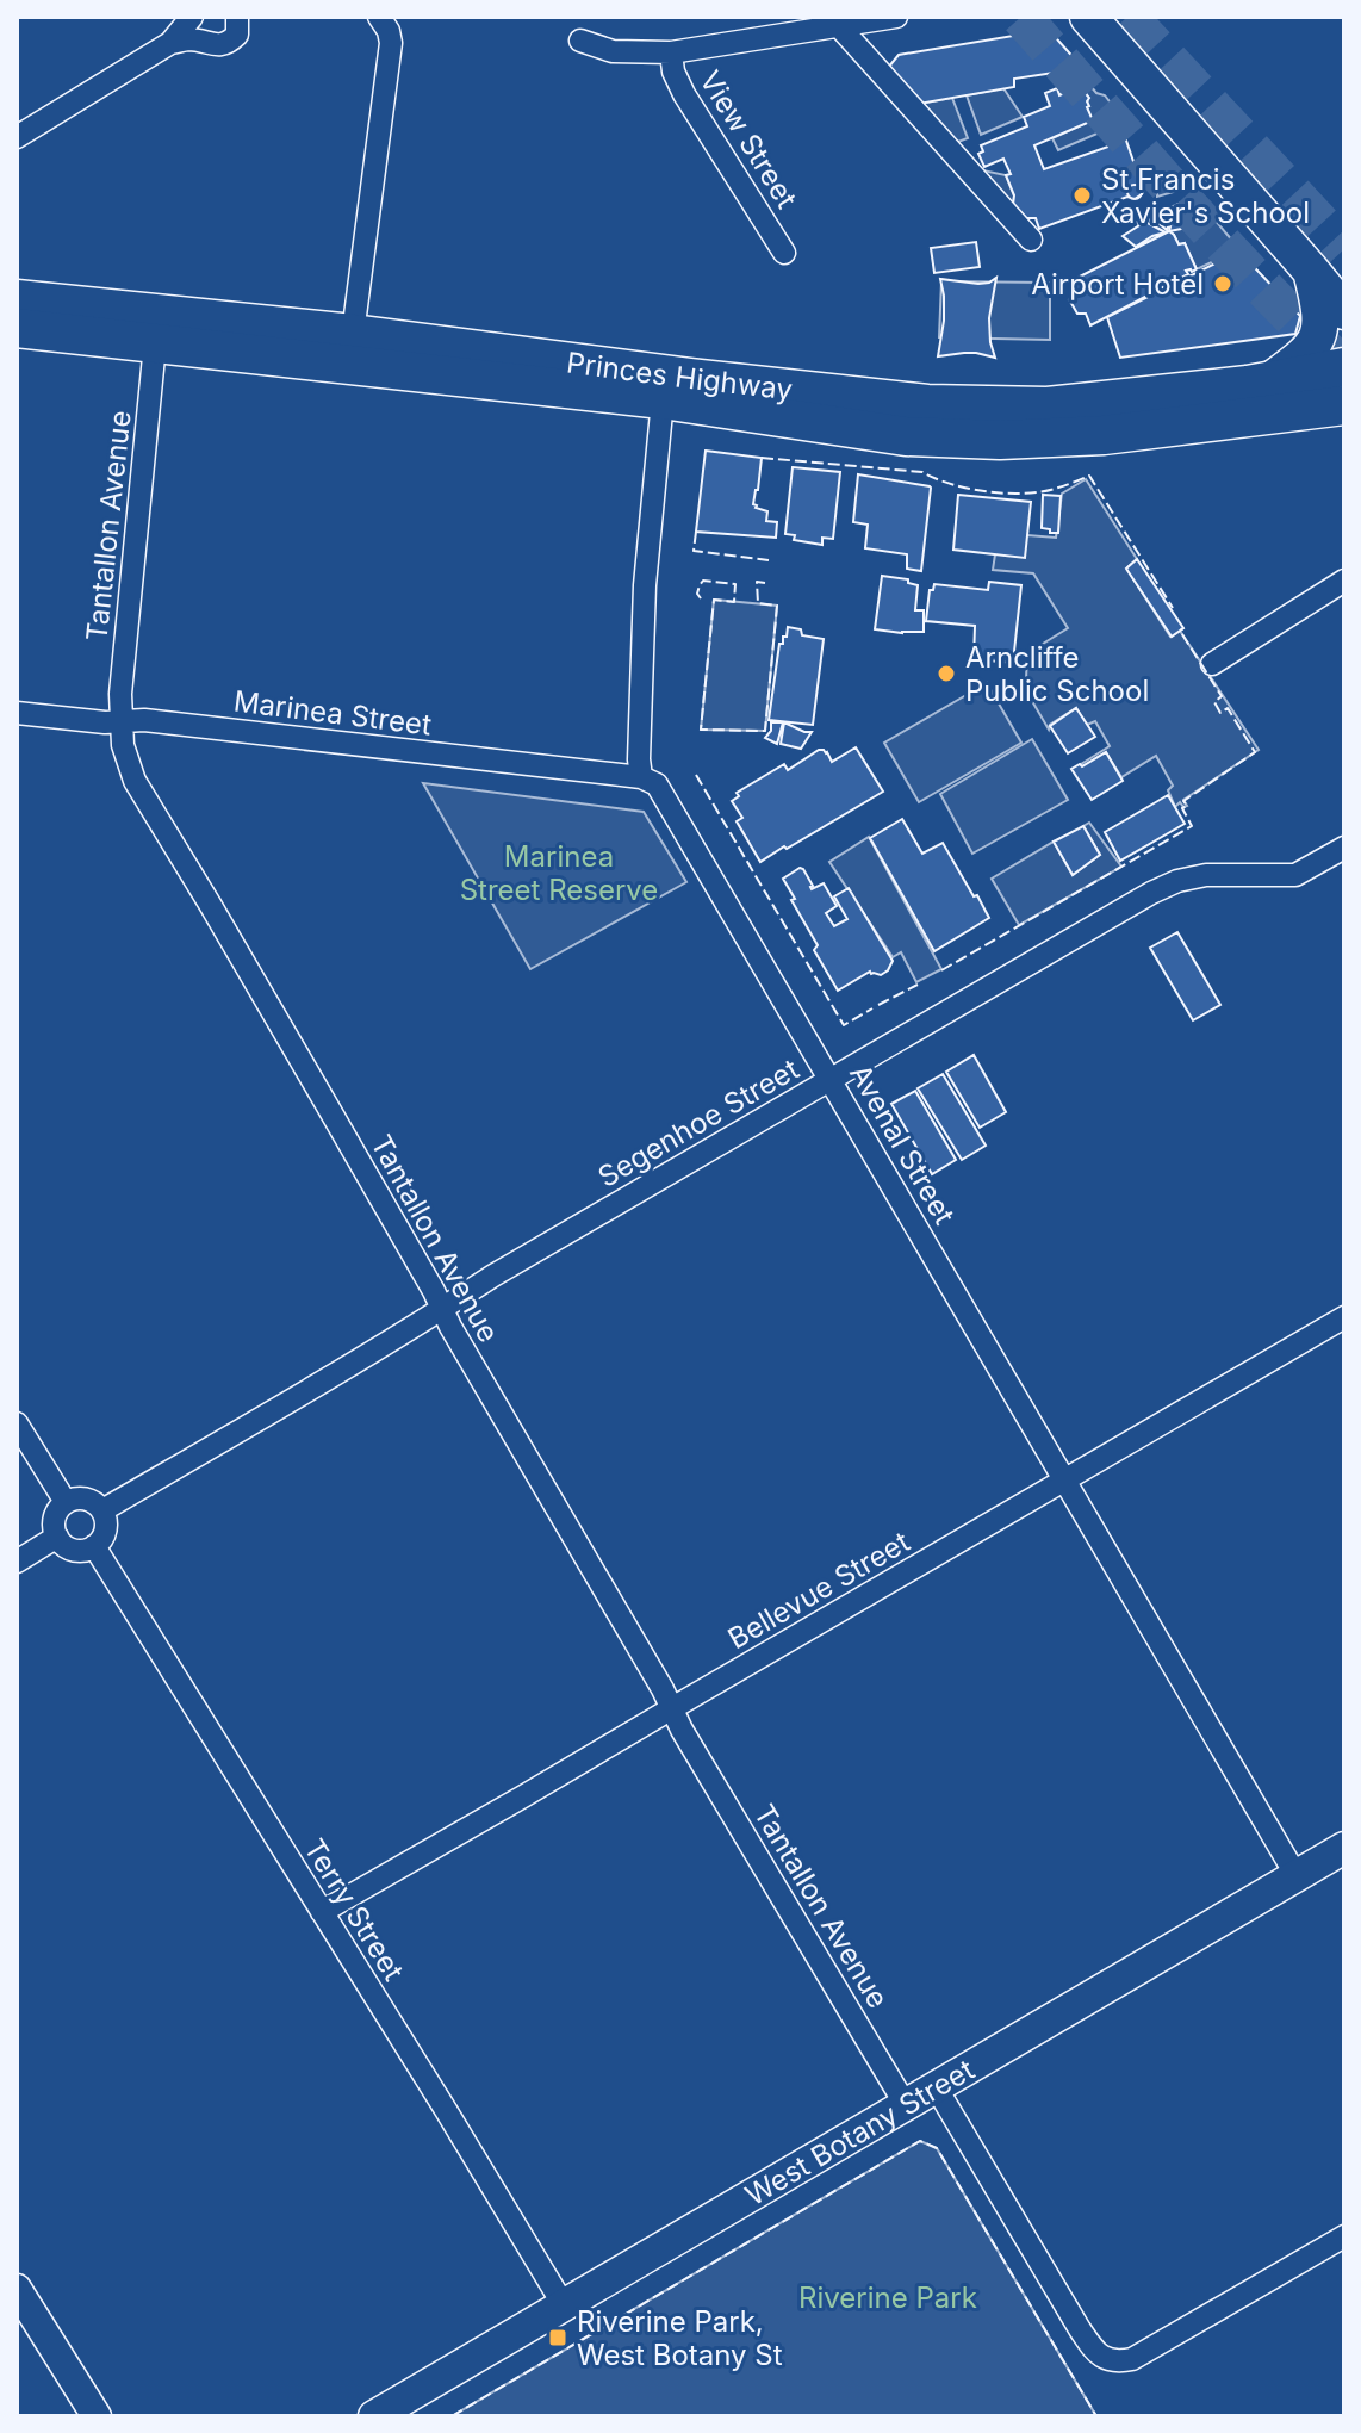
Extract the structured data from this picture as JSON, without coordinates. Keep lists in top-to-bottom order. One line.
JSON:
{"streets":{"highway":["Princes Highway"],"main road":["West Botany Street"],"street":["View Street","Tantallon Avenue","Marinea Street","Segenhoe Street","Avenal Street","Bellevue Street","Terry Street"]},"crossings":[["Princes Highway","Tantallon Avenue"],["Tantallon Avenue","Marinea Street"],["Tantallon Avenue","Segenhoe Street"],["Tantallon Avenue","Bellevue Street"],["Tantallon Avenue","West Botany Street"],["Marinea Street","Avenal Street"],["Segenhoe Street","Avenal Street"],["Segenhoe Street","Terry Street"],["Avenal Street","Bellevue Street"],["Avenal Street","West Botany Street"],["Bellevue Street","Terry Street"],["Terry Street","West Botany Street"]],"parks":["Marinea Street Reserve","Riverine Park"],"places":{"other":["St Francis Xavier's School","Airport Hotel","Arncliffe Public School"],"transit":["Riverine Park, West Botany St"]}}
